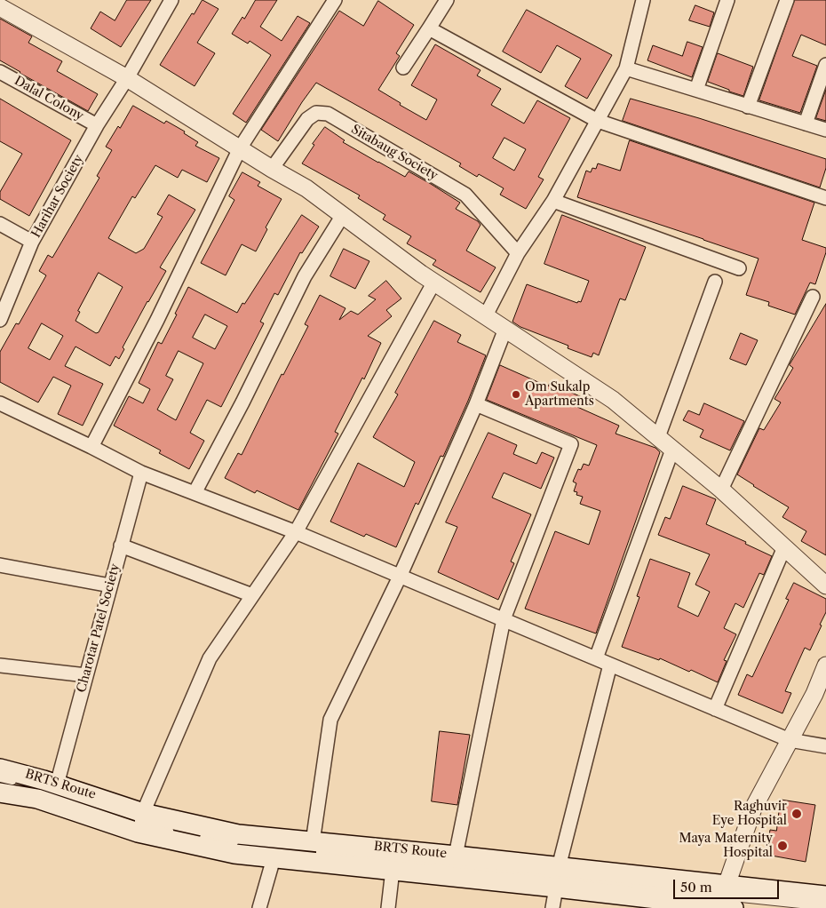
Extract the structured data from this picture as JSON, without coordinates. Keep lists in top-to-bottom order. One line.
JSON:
{"streets":{"street":["Dalal Colony","Sitabaug Society","Harihar Society","Charotar Patel Society"],"lane":["BRTS Route"]},"crossings":[["Dalal Colony","Harihar Society"]],"places":["Om Sukalp Apartments","Raghuvir Eye Hospital","Maya Maternity Hospital"],"scale_bar":"50 m"}
